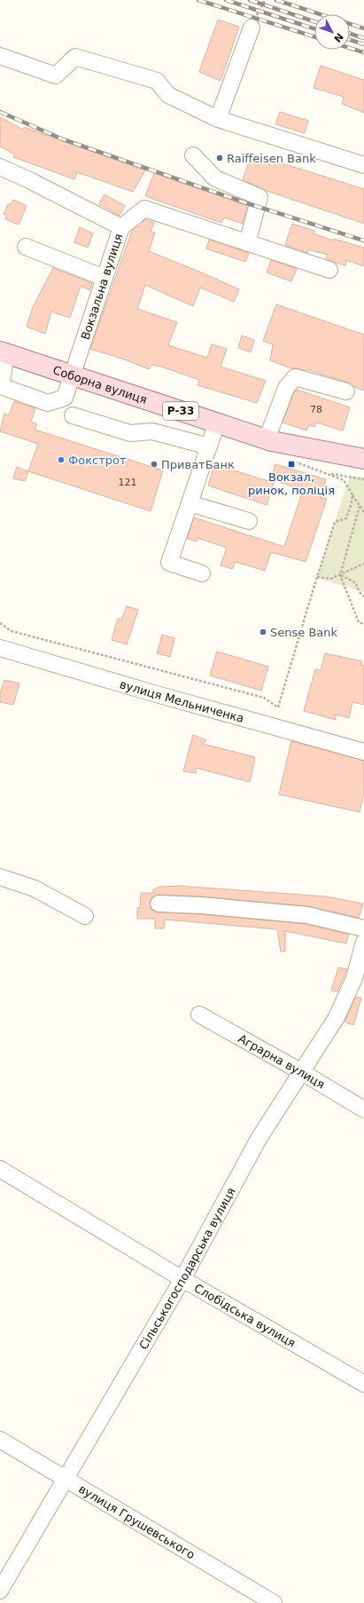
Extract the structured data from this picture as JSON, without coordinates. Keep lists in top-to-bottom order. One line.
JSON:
{"streets":{"main road":["Соборна вулиця","Р-33"],"street":["Вокзальна вулиця","вулиця Мельниченка","Аграрна вулиця","Сільськогосподарська вулиця","Слобідська вулиця","вулиця Грушевського"]},"crossings":[["Вокзальна вулиця","Соборна вулиця"],["Аграрна вулиця","Сільськогосподарська вулиця"],["Сільськогосподарська вулиця","Слобідська вулиця"],["Сільськогосподарська вулиця","вулиця Грушевського"]],"places":{"other":["Raiffeisen Bank","Фокстрот","ПриватБанк","Sense Bank"],"transit":["Вокзал, ринок, поліція"]},"house_numbers":["78","121"],"north":"bottom right"}
